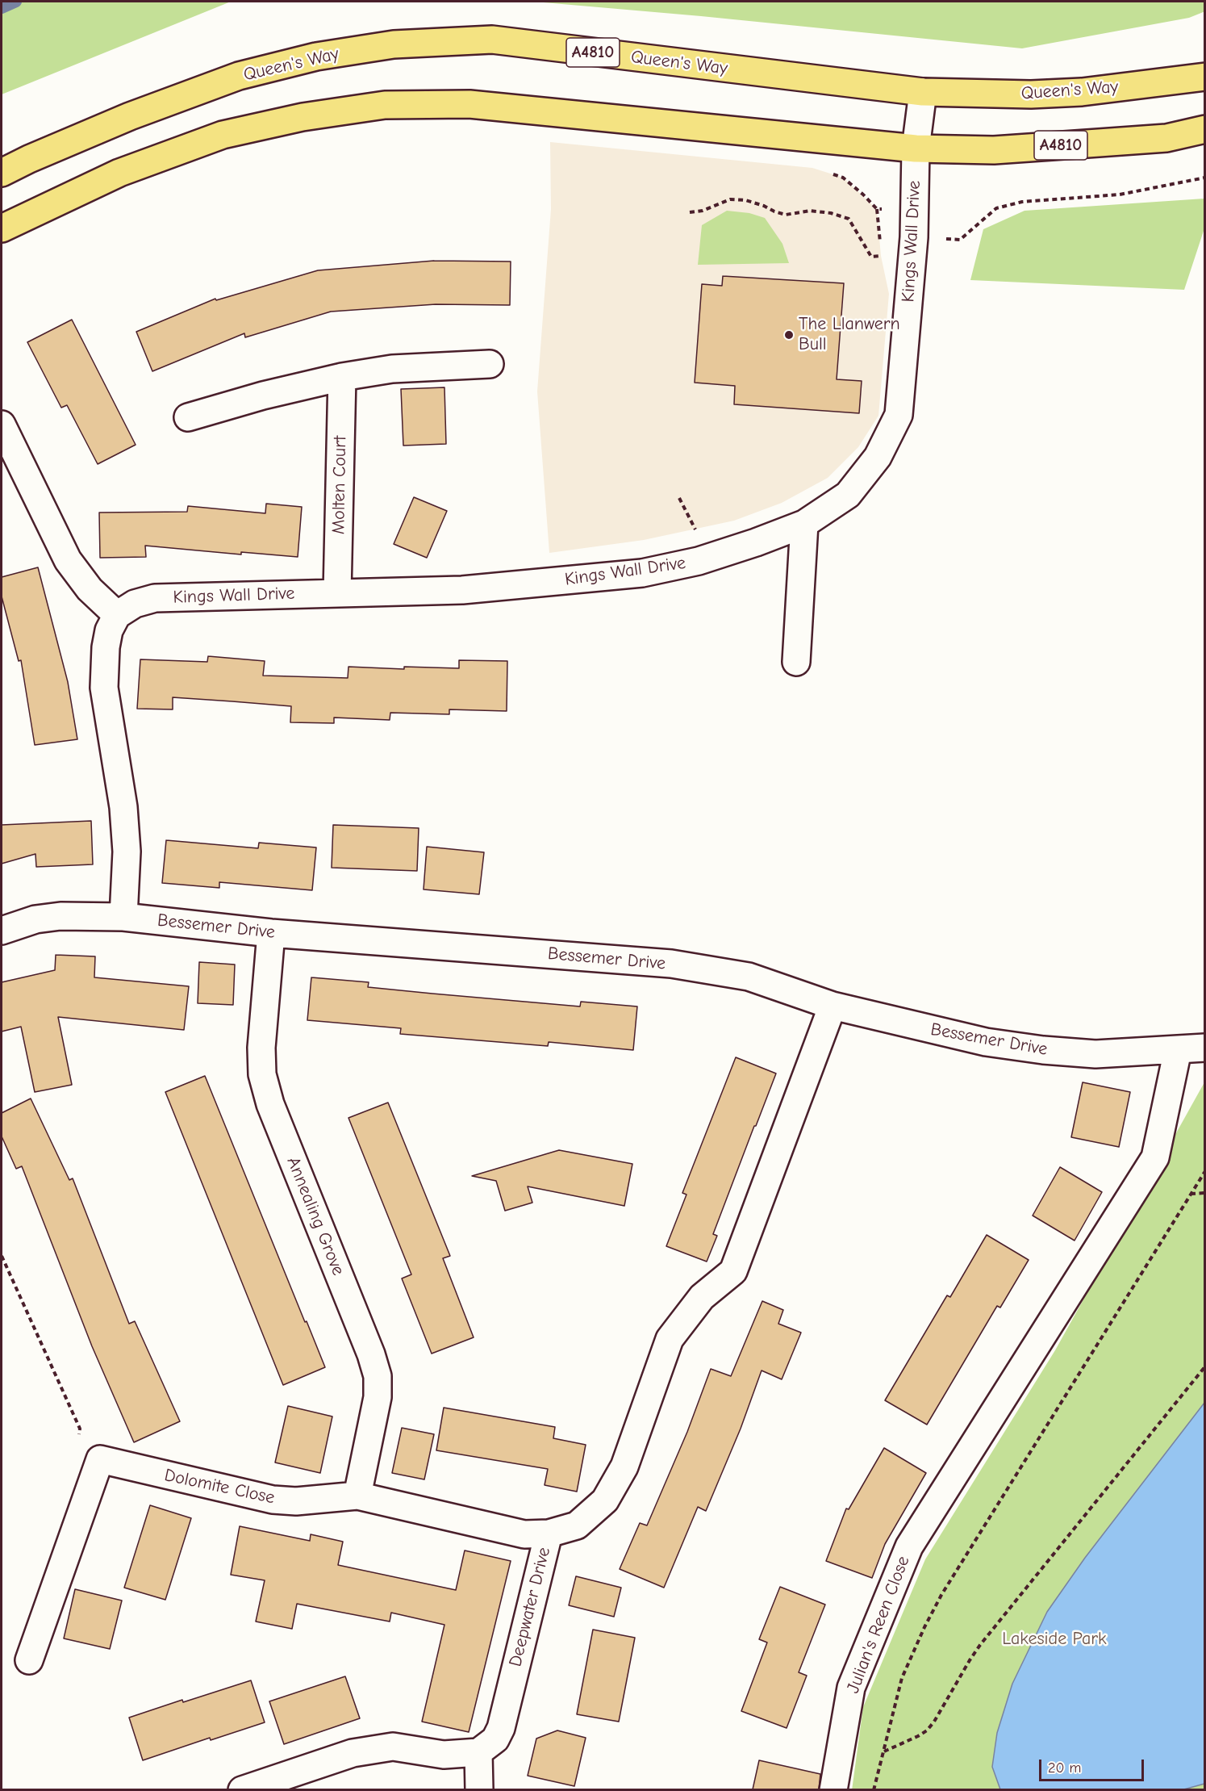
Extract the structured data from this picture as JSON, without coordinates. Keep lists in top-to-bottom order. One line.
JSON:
{"streets":{"main road":["A4810","Queen's Way"],"street":["Kings Wall Drive","Molten Court","Bessemer Drive","Annealing Grove","Dolomite Close","Deepwater Drive","Julian's Reen Close"]},"crossings":[["A4810","Kings Wall Drive"],["Queen's Way","Kings Wall Drive"],["Kings Wall Drive","Molten Court"],["Bessemer Drive","Annealing Grove"],["Bessemer Drive","Deepwater Drive"],["Bessemer Drive","Julian's Reen Close"],["Annealing Grove","Dolomite Close"],["Dolomite Close","Deepwater Drive"]],"parks":["Lakeside Park"],"places":["The Llanwern Bull"],"scale_bar":"20 m"}
